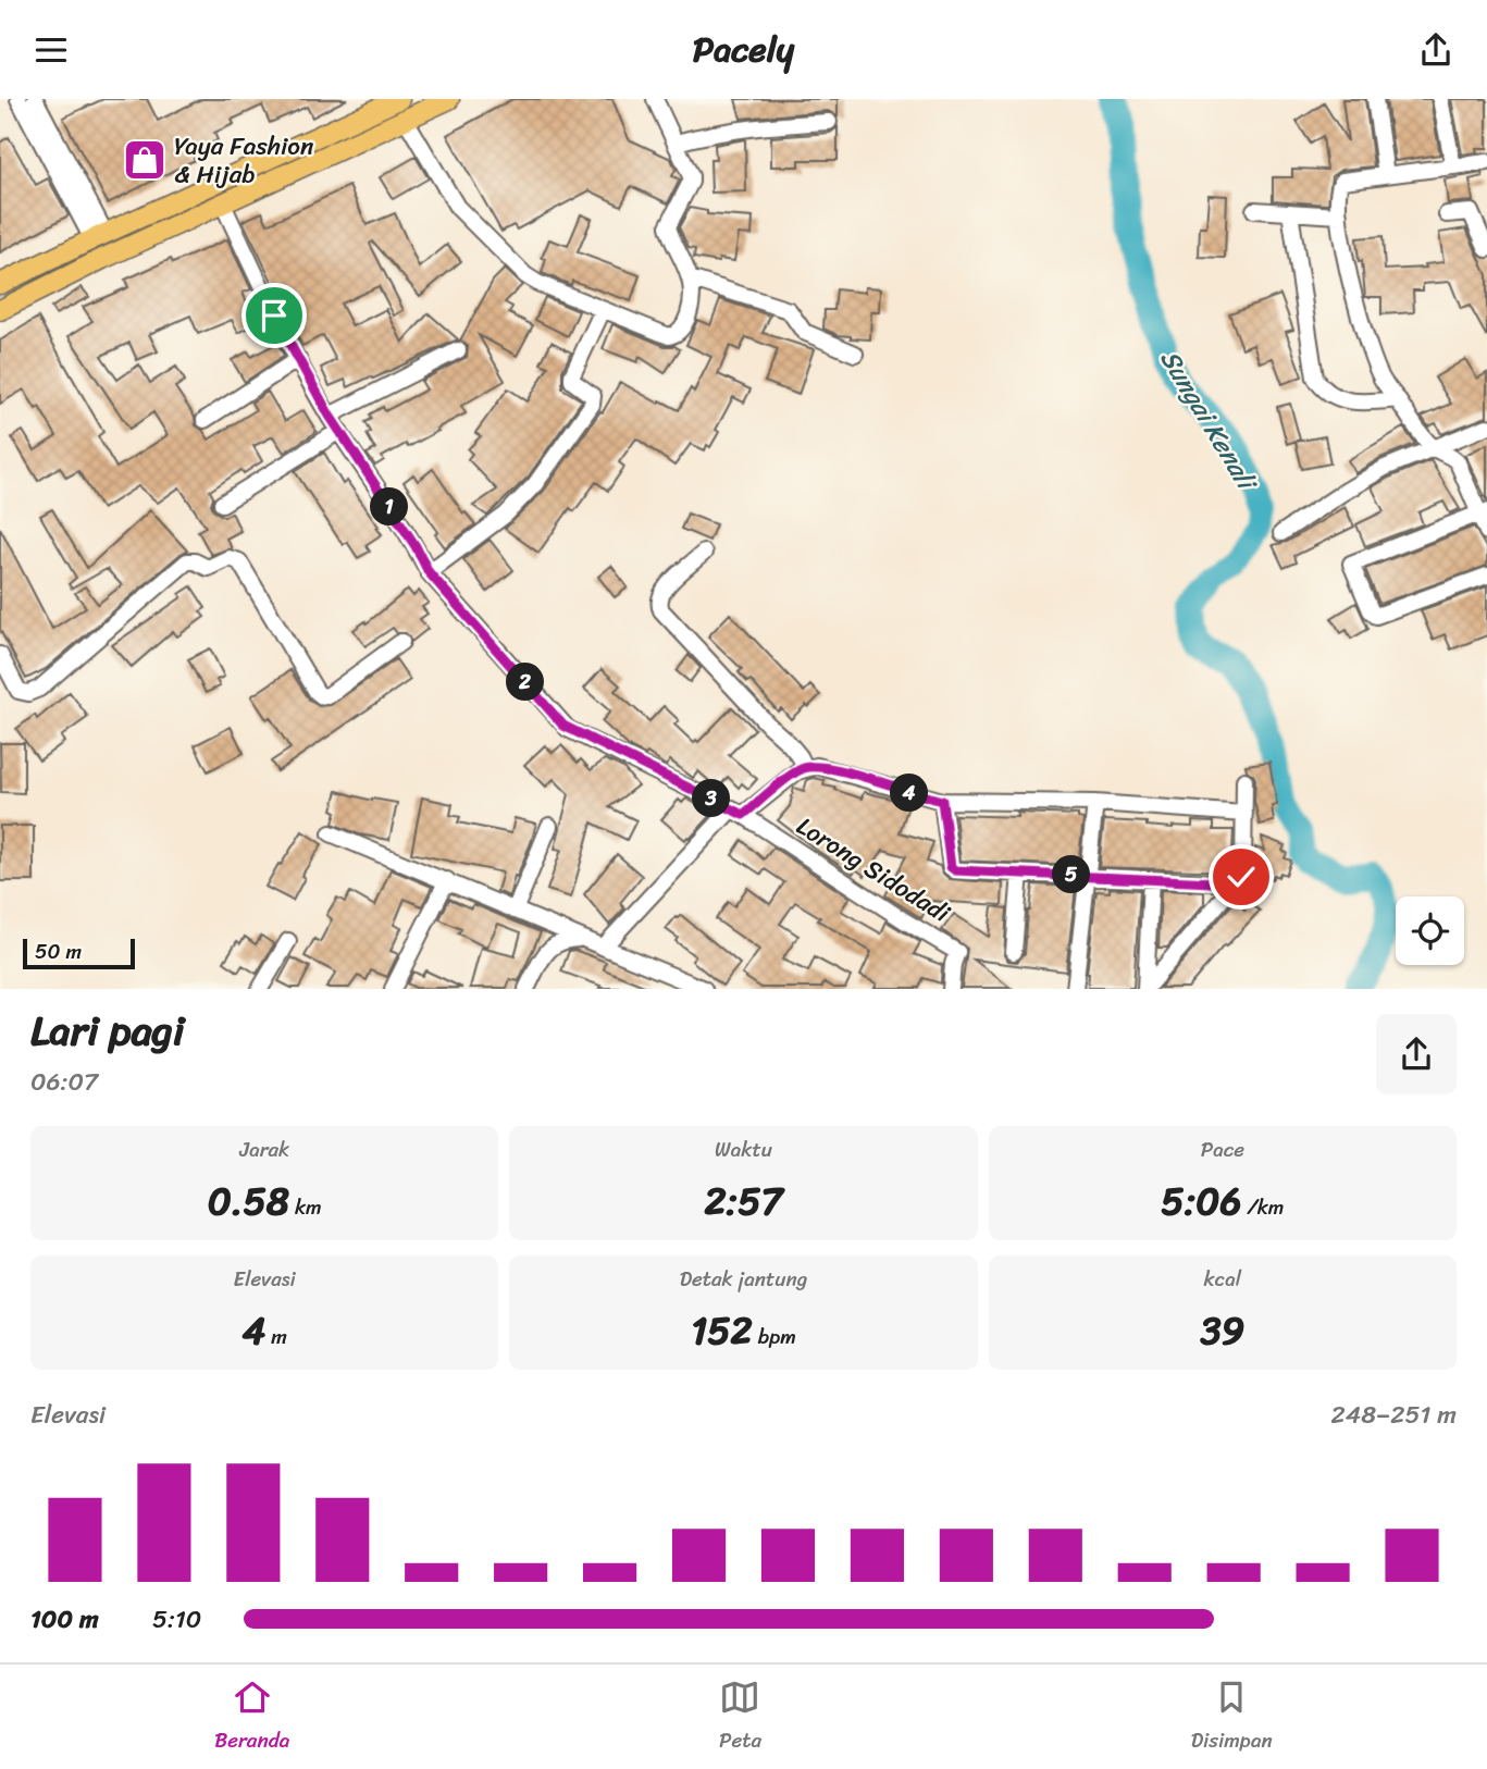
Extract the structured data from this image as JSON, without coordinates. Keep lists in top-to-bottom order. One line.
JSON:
{"streets":{"street":["Lorong Sidodadi"]},"water":["Sungai Kenali"],"places":{"shop":["Yaya Fashion & Hijab"]},"scale_bar":"50 m","page":{"header":"Pacely","pins":["1","2","4","3","5"],"scale":"50 m","heading":["Lari pagi","06:07"],"stats":[["Jarak","0.58 km"],["Waktu","2:57"],["Pace","5:06 /km"],["Elevasi","4 m"],["Detak jantung","152 bpm"],["kcal","39"]],"chart":["Elevasi","248–251 m"],"list":[{"name":"100 m","note":"5:10"}],"tabs":["Beranda","Peta","Disimpan"]}}
